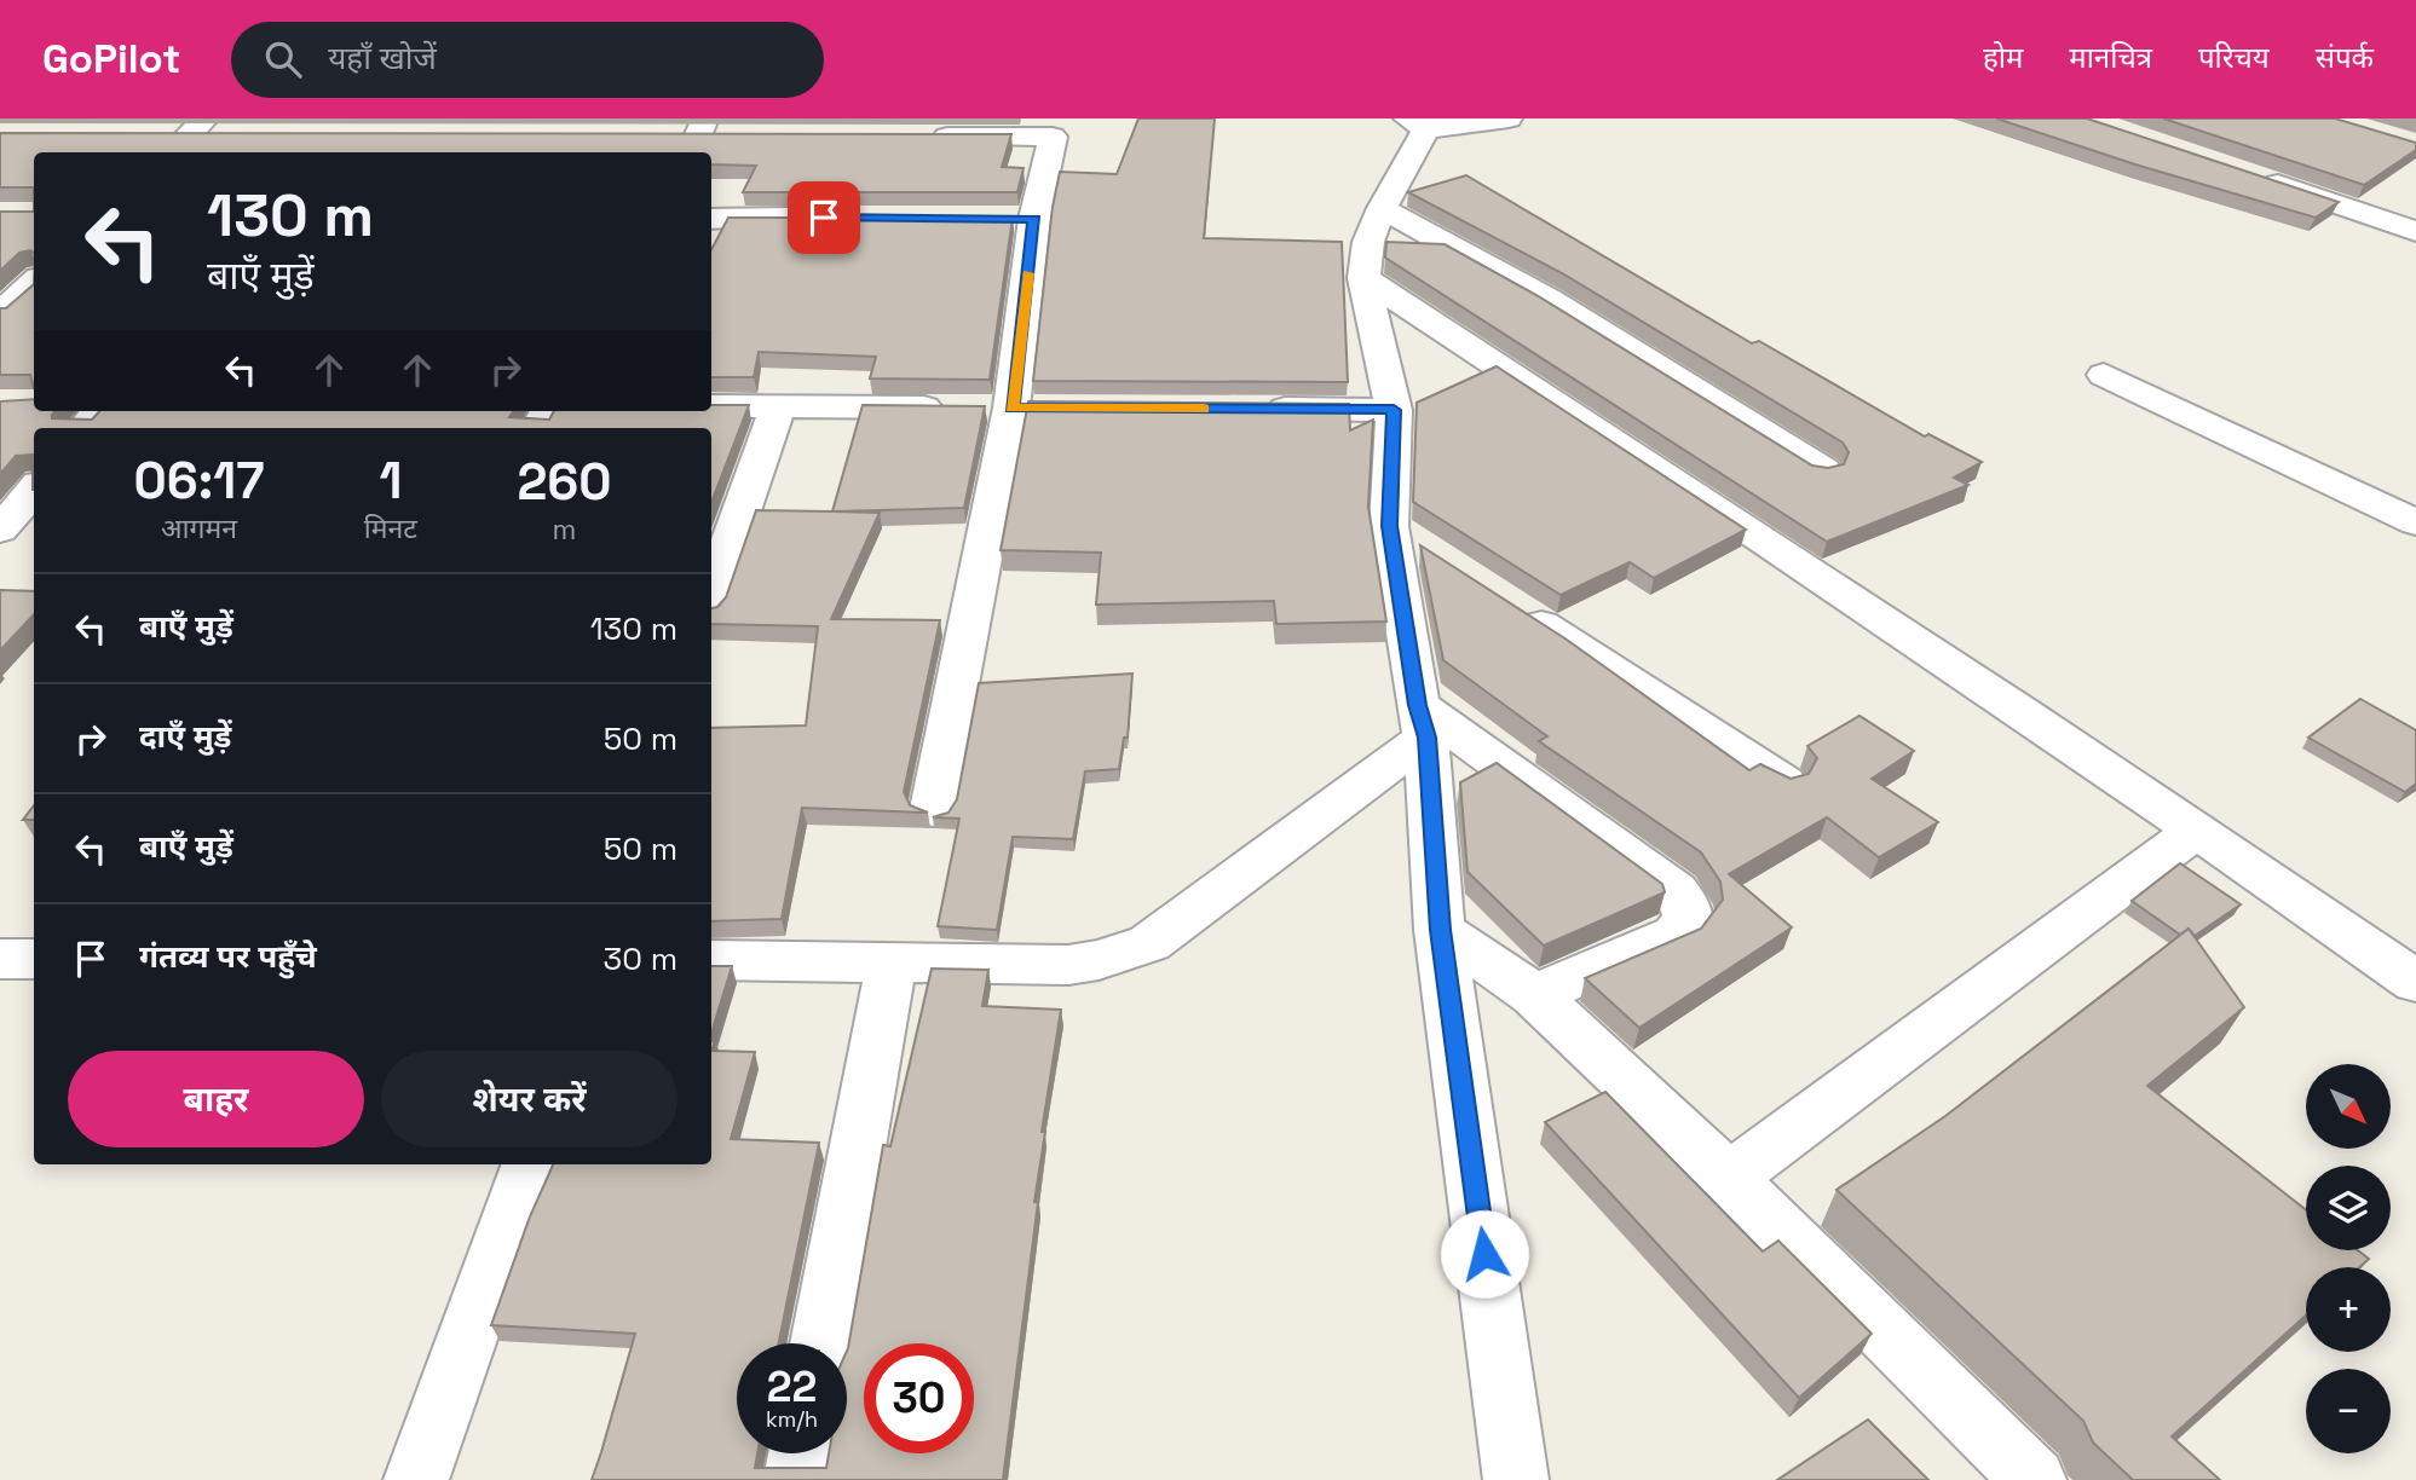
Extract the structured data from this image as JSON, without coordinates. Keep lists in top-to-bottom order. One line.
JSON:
{"north":"bottom right","page":{"header":"GoPilot","search":"यहाँ खोजें","nav":["होम","मानचित्र","परिचय","संपर्क"],"turn":["130 m","बाएँ मुड़ें"],"eta":["06:17","आगमन","1","मिनट","260","m"],"list":[{"name":"बाएँ मुड़ें","value":"130 m"},{"name":"दाएँ मुड़ें","value":"50 m"},{"name":"बाएँ मुड़ें","value":"50 m"},{"name":"गंतव्य पर पहुँचे","value":"30 m"}],"buttons":["बाहर","शेयर करें"],"map_buttons":["+","−"],"speed":"22 km/h","limit":"30"}}
